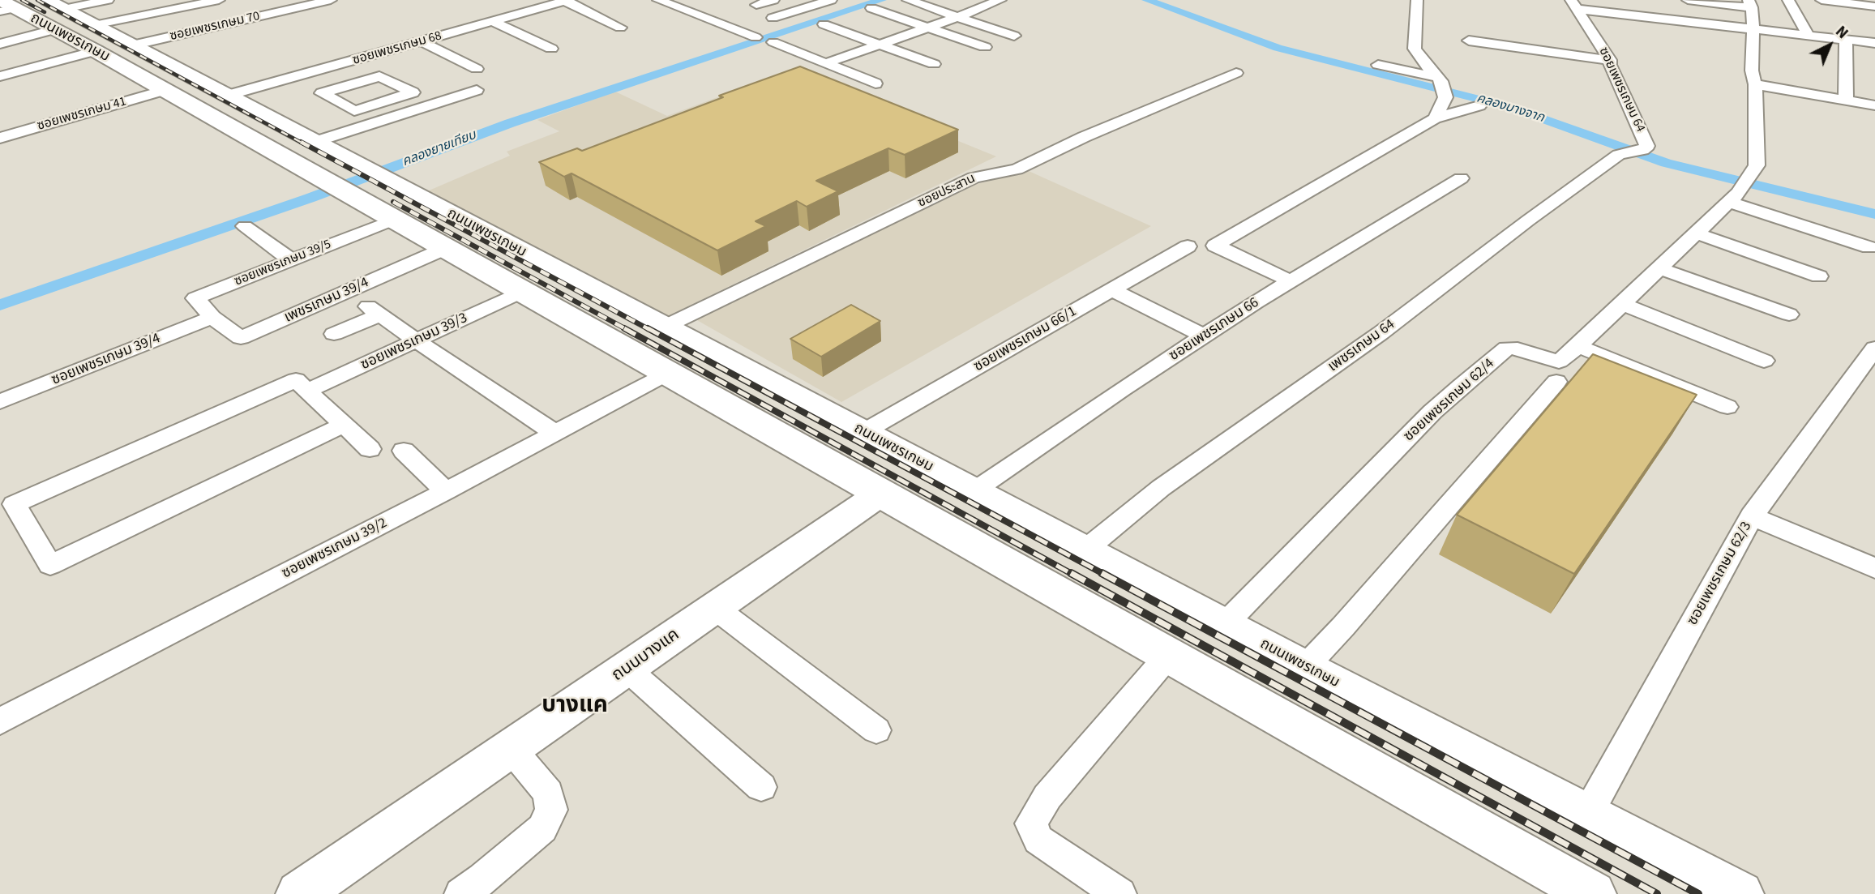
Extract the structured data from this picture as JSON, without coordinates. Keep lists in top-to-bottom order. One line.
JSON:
{"streets":{"main road":["ถนนเพชรเกษม","ถนนบางแค"],"street":["ซอยเพชรเกษม 70","ซอยเพชรเกษม 68","ซอยเพชรเกษม 64","ซอยเพชรเกษม 41","ซอยประสาน","ซอยเพชรเกษม 39/5","เพชรเกษม 39/4","ซอยเพชรเกษม 66","ซอยเพชรเกษม 66/1","ซอยเพชรเกษม 39/3","เพชรเกษม 64","ซอยเพชรเกษม 39/4","ซอยเพชรเกษม 62/4","ซอยเพชรเกษม 39/2","ซอยเพชรเกษม 62/3"]},"crossings":[["ซอยเพชรเกษม 70","ถนนเพชรเกษม"],["ถนนเพชรเกษม","ซอยเพชรเกษม 68"],["ถนนเพชรเกษม","ซอยเพชรเกษม 41"],["ถนนเพชรเกษม","ซอยประสาน"],["ถนนเพชรเกษม","ซอยเพชรเกษม 39/5"],["ถนนเพชรเกษม","เพชรเกษม 39/4"],["ถนนเพชรเกษม","ซอยเพชรเกษม 66"],["ถนนเพชรเกษม","ซอยเพชรเกษม 66/1"],["ถนนเพชรเกษม","ซอยเพชรเกษม 39/3"],["ถนนเพชรเกษม","เพชรเกษม 64"],["ถนนเพชรเกษม","ซอยเพชรเกษม 62/4"],["ถนนเพชรเกษม","ซอยเพชรเกษม 39/2"],["ถนนเพชรเกษม","ซอยเพชรเกษม 62/3"],["ถนนเพชรเกษม","ถนนบางแค"],["ซอยเพชรเกษม 64","เพชรเกษม 64"],["ซอยเพชรเกษม 39/5","เพชรเกษม 39/4"],["ซอยเพชรเกษม 39/5","ซอยเพชรเกษม 39/4"],["เพชรเกษม 39/4","ซอยเพชรเกษม 39/4"]],"districts":["บางแค"],"water":["คลองบางจาก","คลองยายเทียบ"],"north":"top right"}
